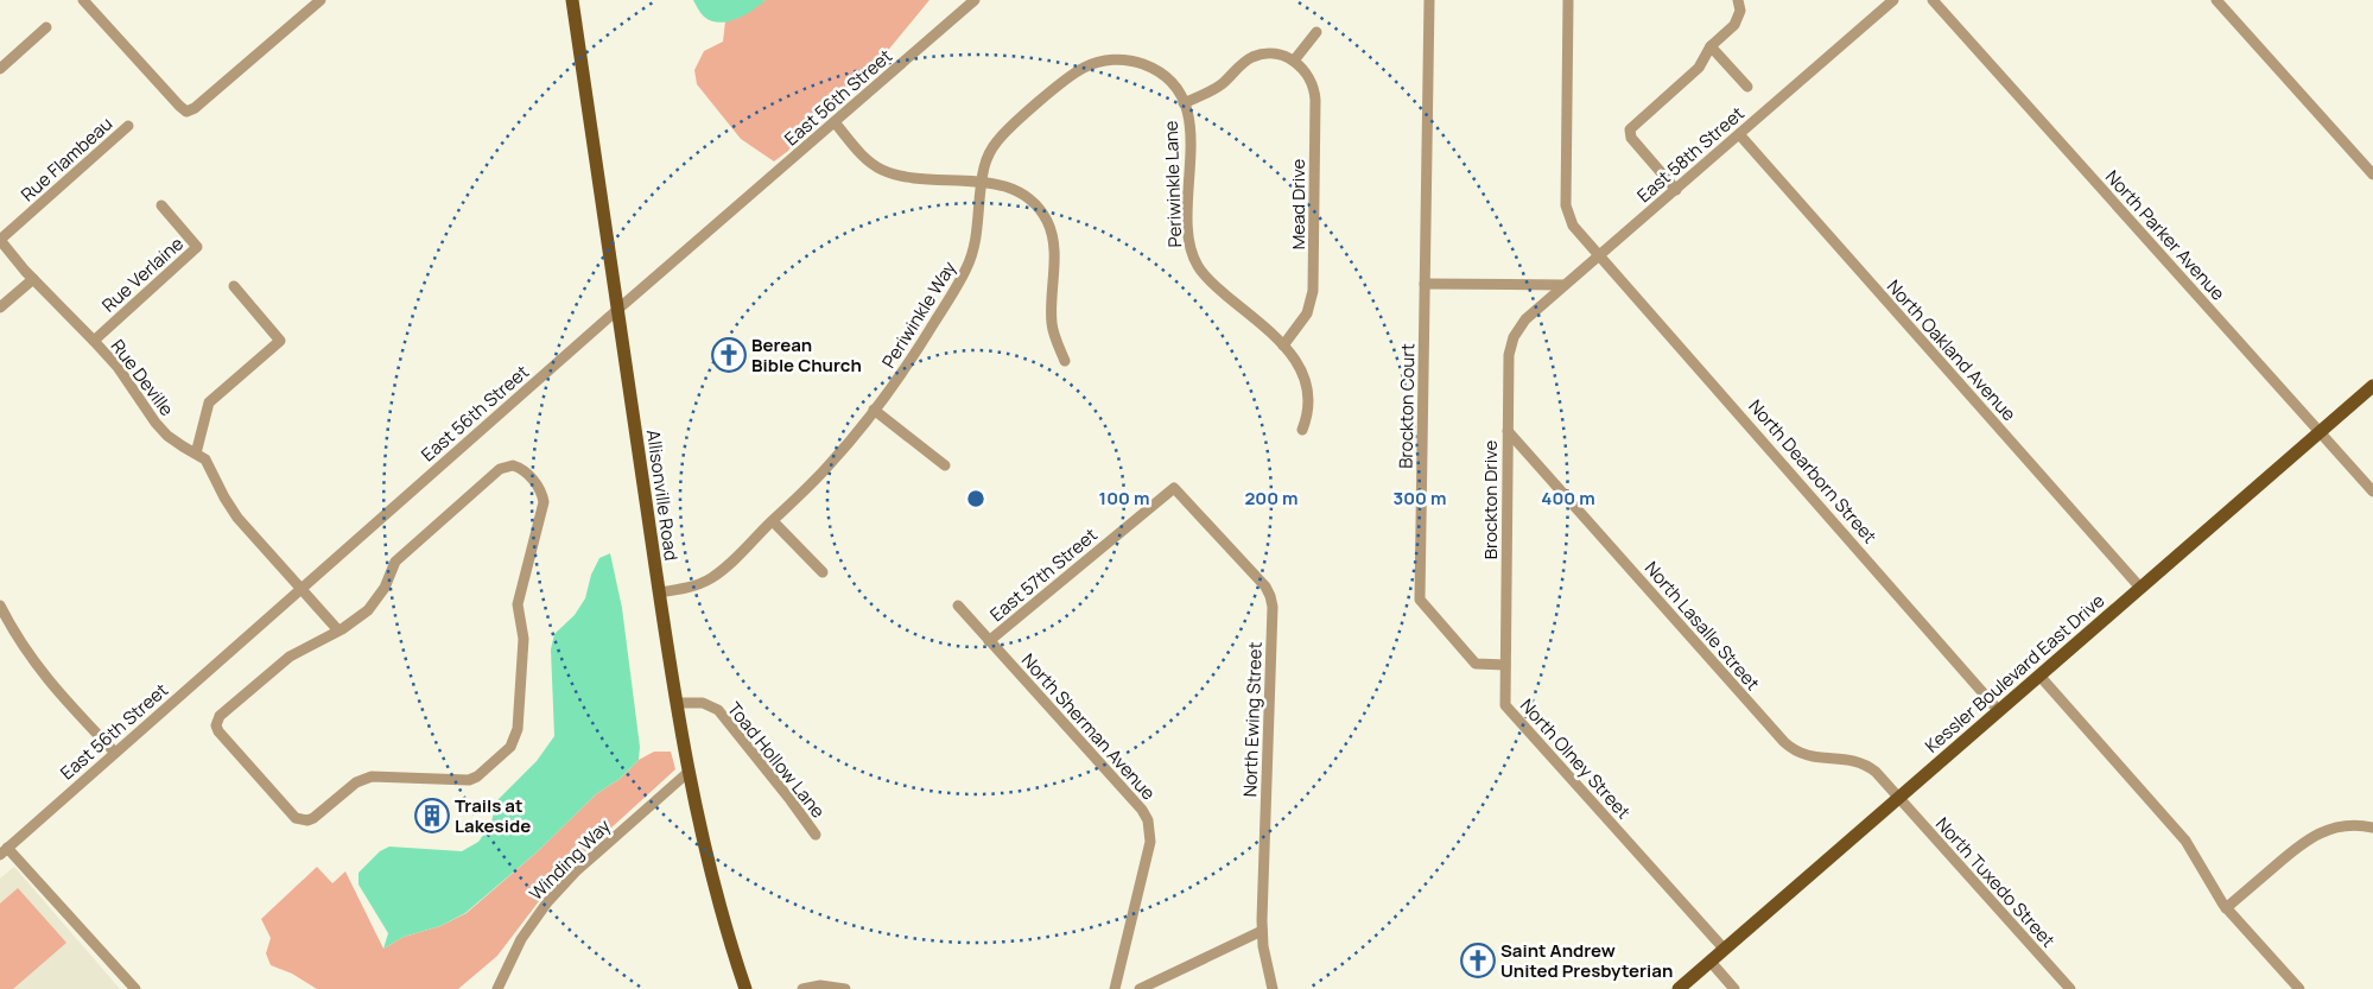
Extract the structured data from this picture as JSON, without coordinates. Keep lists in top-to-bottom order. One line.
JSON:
{"streets":{"main road":["Allisonville Road","Kessler Boulevard East Drive"],"street":["East 56th Street","East 58th Street","Rue Flambeau","Periwinkle Lane","Mead Drive","North Parker Avenue","Rue Verlaine","Periwinkle Way","North Oakland Avenue","Rue Deville","Brockton Court","North Dearborn Street","Brockton Drive","East 57th Street","North Lasalle Street","North Ewing Street","North Sherman Avenue","North Olney Street","Toad Hollow Lane","Winding Way","North Tuxedo Street"]},"crossings":[["East 56th Street","Rue Deville"],["East 56th Street","Allisonville Road"],["East 58th Street","North Oakland Avenue"],["East 58th Street","North Dearborn Street"],["East 58th Street","Brockton Drive"],["Rue Flambeau","Rue Deville"],["Periwinkle Lane","Mead Drive"],["Periwinkle Lane","Periwinkle Way"],["North Parker Avenue","Kessler Boulevard East Drive"],["Rue Verlaine","Rue Deville"],["Periwinkle Way","Allisonville Road"],["North Oakland Avenue","Kessler Boulevard East Drive"],["Brockton Court","Brockton Drive"],["Brockton Court","North Olney Street"],["North Dearborn Street","Kessler Boulevard East Drive"],["Allisonville Road","Toad Hollow Lane"],["Allisonville Road","Winding Way"],["Brockton Drive","North Lasalle Street"],["Brockton Drive","North Olney Street"],["East 57th Street","North Ewing Street"],["East 57th Street","North Sherman Avenue"],["North Lasalle Street","Kessler Boulevard East Drive"],["North Lasalle Street","North Tuxedo Street"],["Kessler Boulevard East Drive","North Olney Street"],["Kessler Boulevard East Drive","North Tuxedo Street"]],"places":{"church":["Berean Bible Church","Saint Andrew United Presbyterian"],"building":["Trails at Lakeside"]},"rings":["100 m","200 m","300 m","400 m"]}
